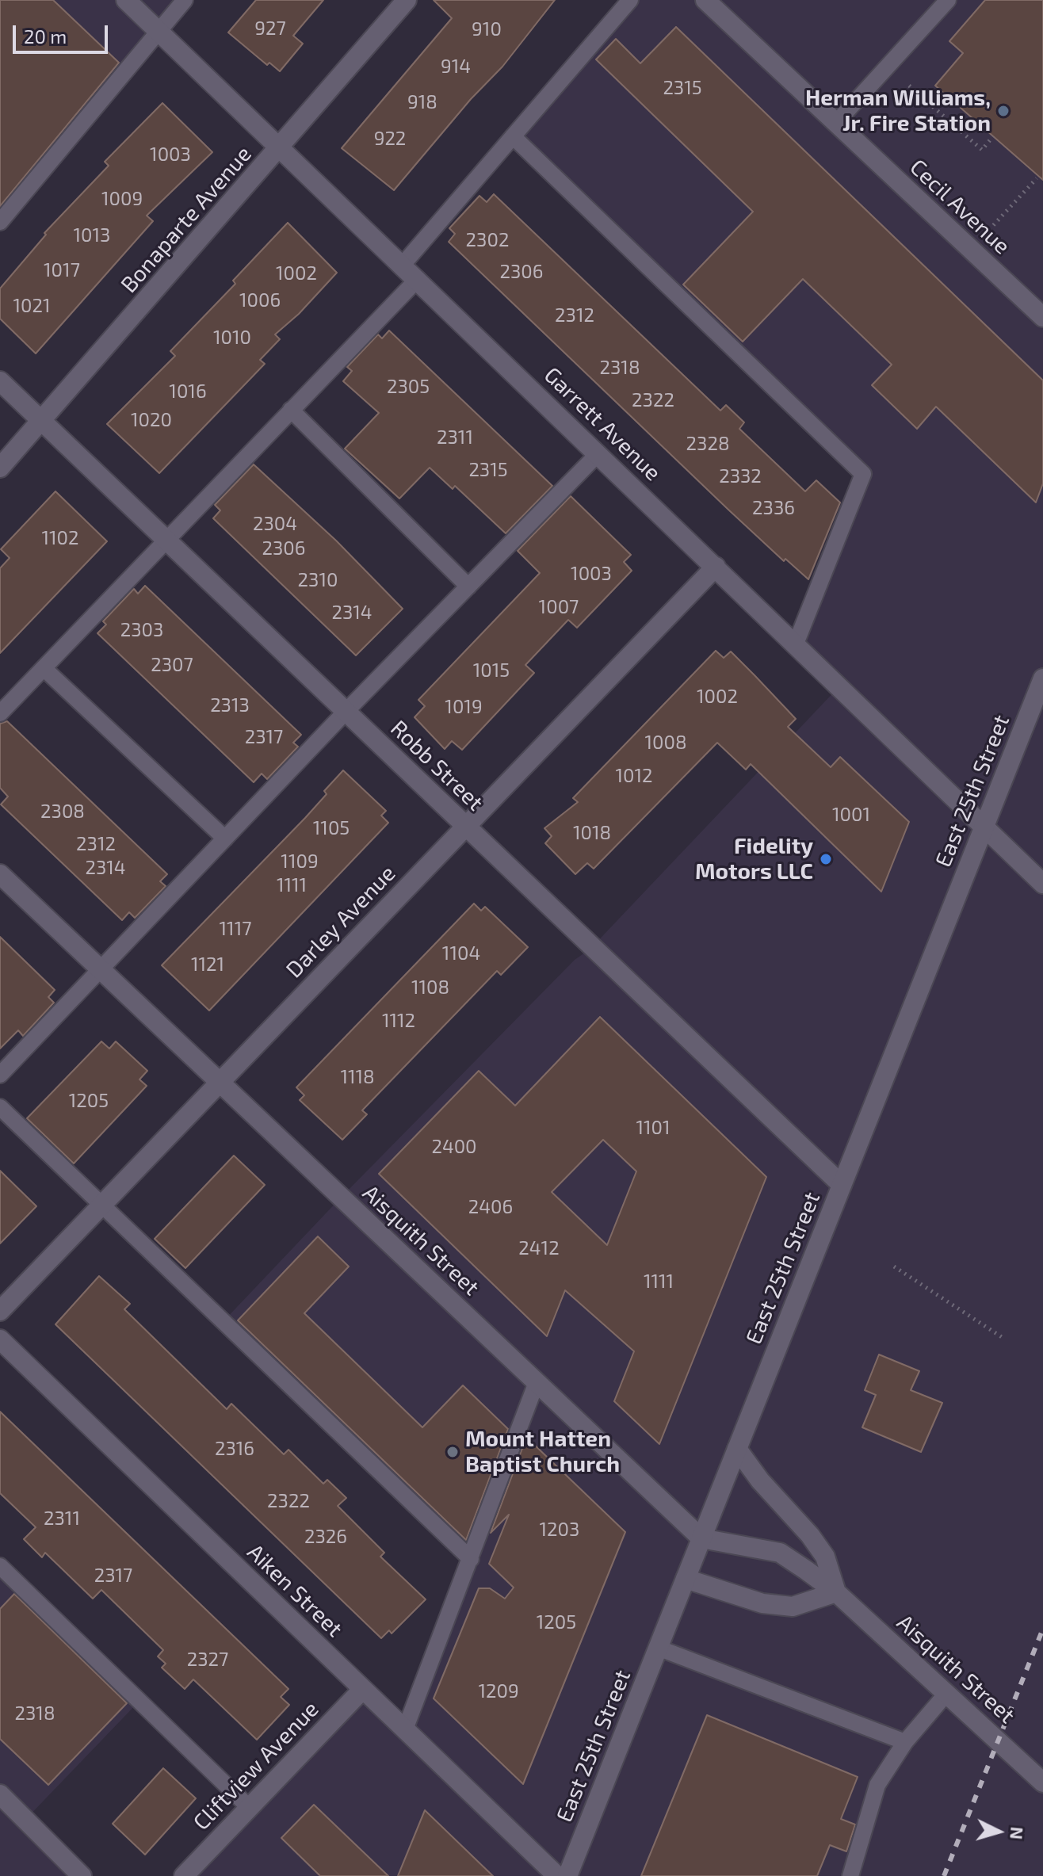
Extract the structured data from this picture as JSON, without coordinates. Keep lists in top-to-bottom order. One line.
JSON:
{"streets":{"street":["Cecil Avenue","Bonaparte Avenue","Garrett Avenue","Robb Street","East 25th Street","Darley Avenue","Aisquith Street","Aiken Street","Cliftview Avenue"]},"crossings":[["Bonaparte Avenue","Garrett Avenue"],["Bonaparte Avenue","Robb Street"],["Garrett Avenue","East 25th Street"],["Garrett Avenue","Darley Avenue"],["Robb Street","East 25th Street"],["Robb Street","Darley Avenue"],["East 25th Street","Aisquith Street"],["Darley Avenue","Aisquith Street"],["Aiken Street","Cliftview Avenue"]],"places":["Herman Williams, Jr. Fire Station","Fidelity Motors LLC","Mount Hatten Baptist Church"],"house_numbers":["927","910","914","2315","918","922","1003","1009","1013","2302","1017","2306","1002","1006","1021","2312","1010","2318","2305","1016","2322","1020","2311","2328","2315","2332","2336","2304","1102","2306","1003","2310","1007","2314","2303","2307","1015","1002","2313","1019","2317","1008","1012","2308","1001","1105","1018","2312","1109","2314","1111","1117","1104","1121","1108","1112","1118","1205","1101","2400","2406","2412","1111","2316","2322","2311","1203","2326","2317","1205","2327","1209","2318"],"scale_bar":"20 m","north":"right"}
